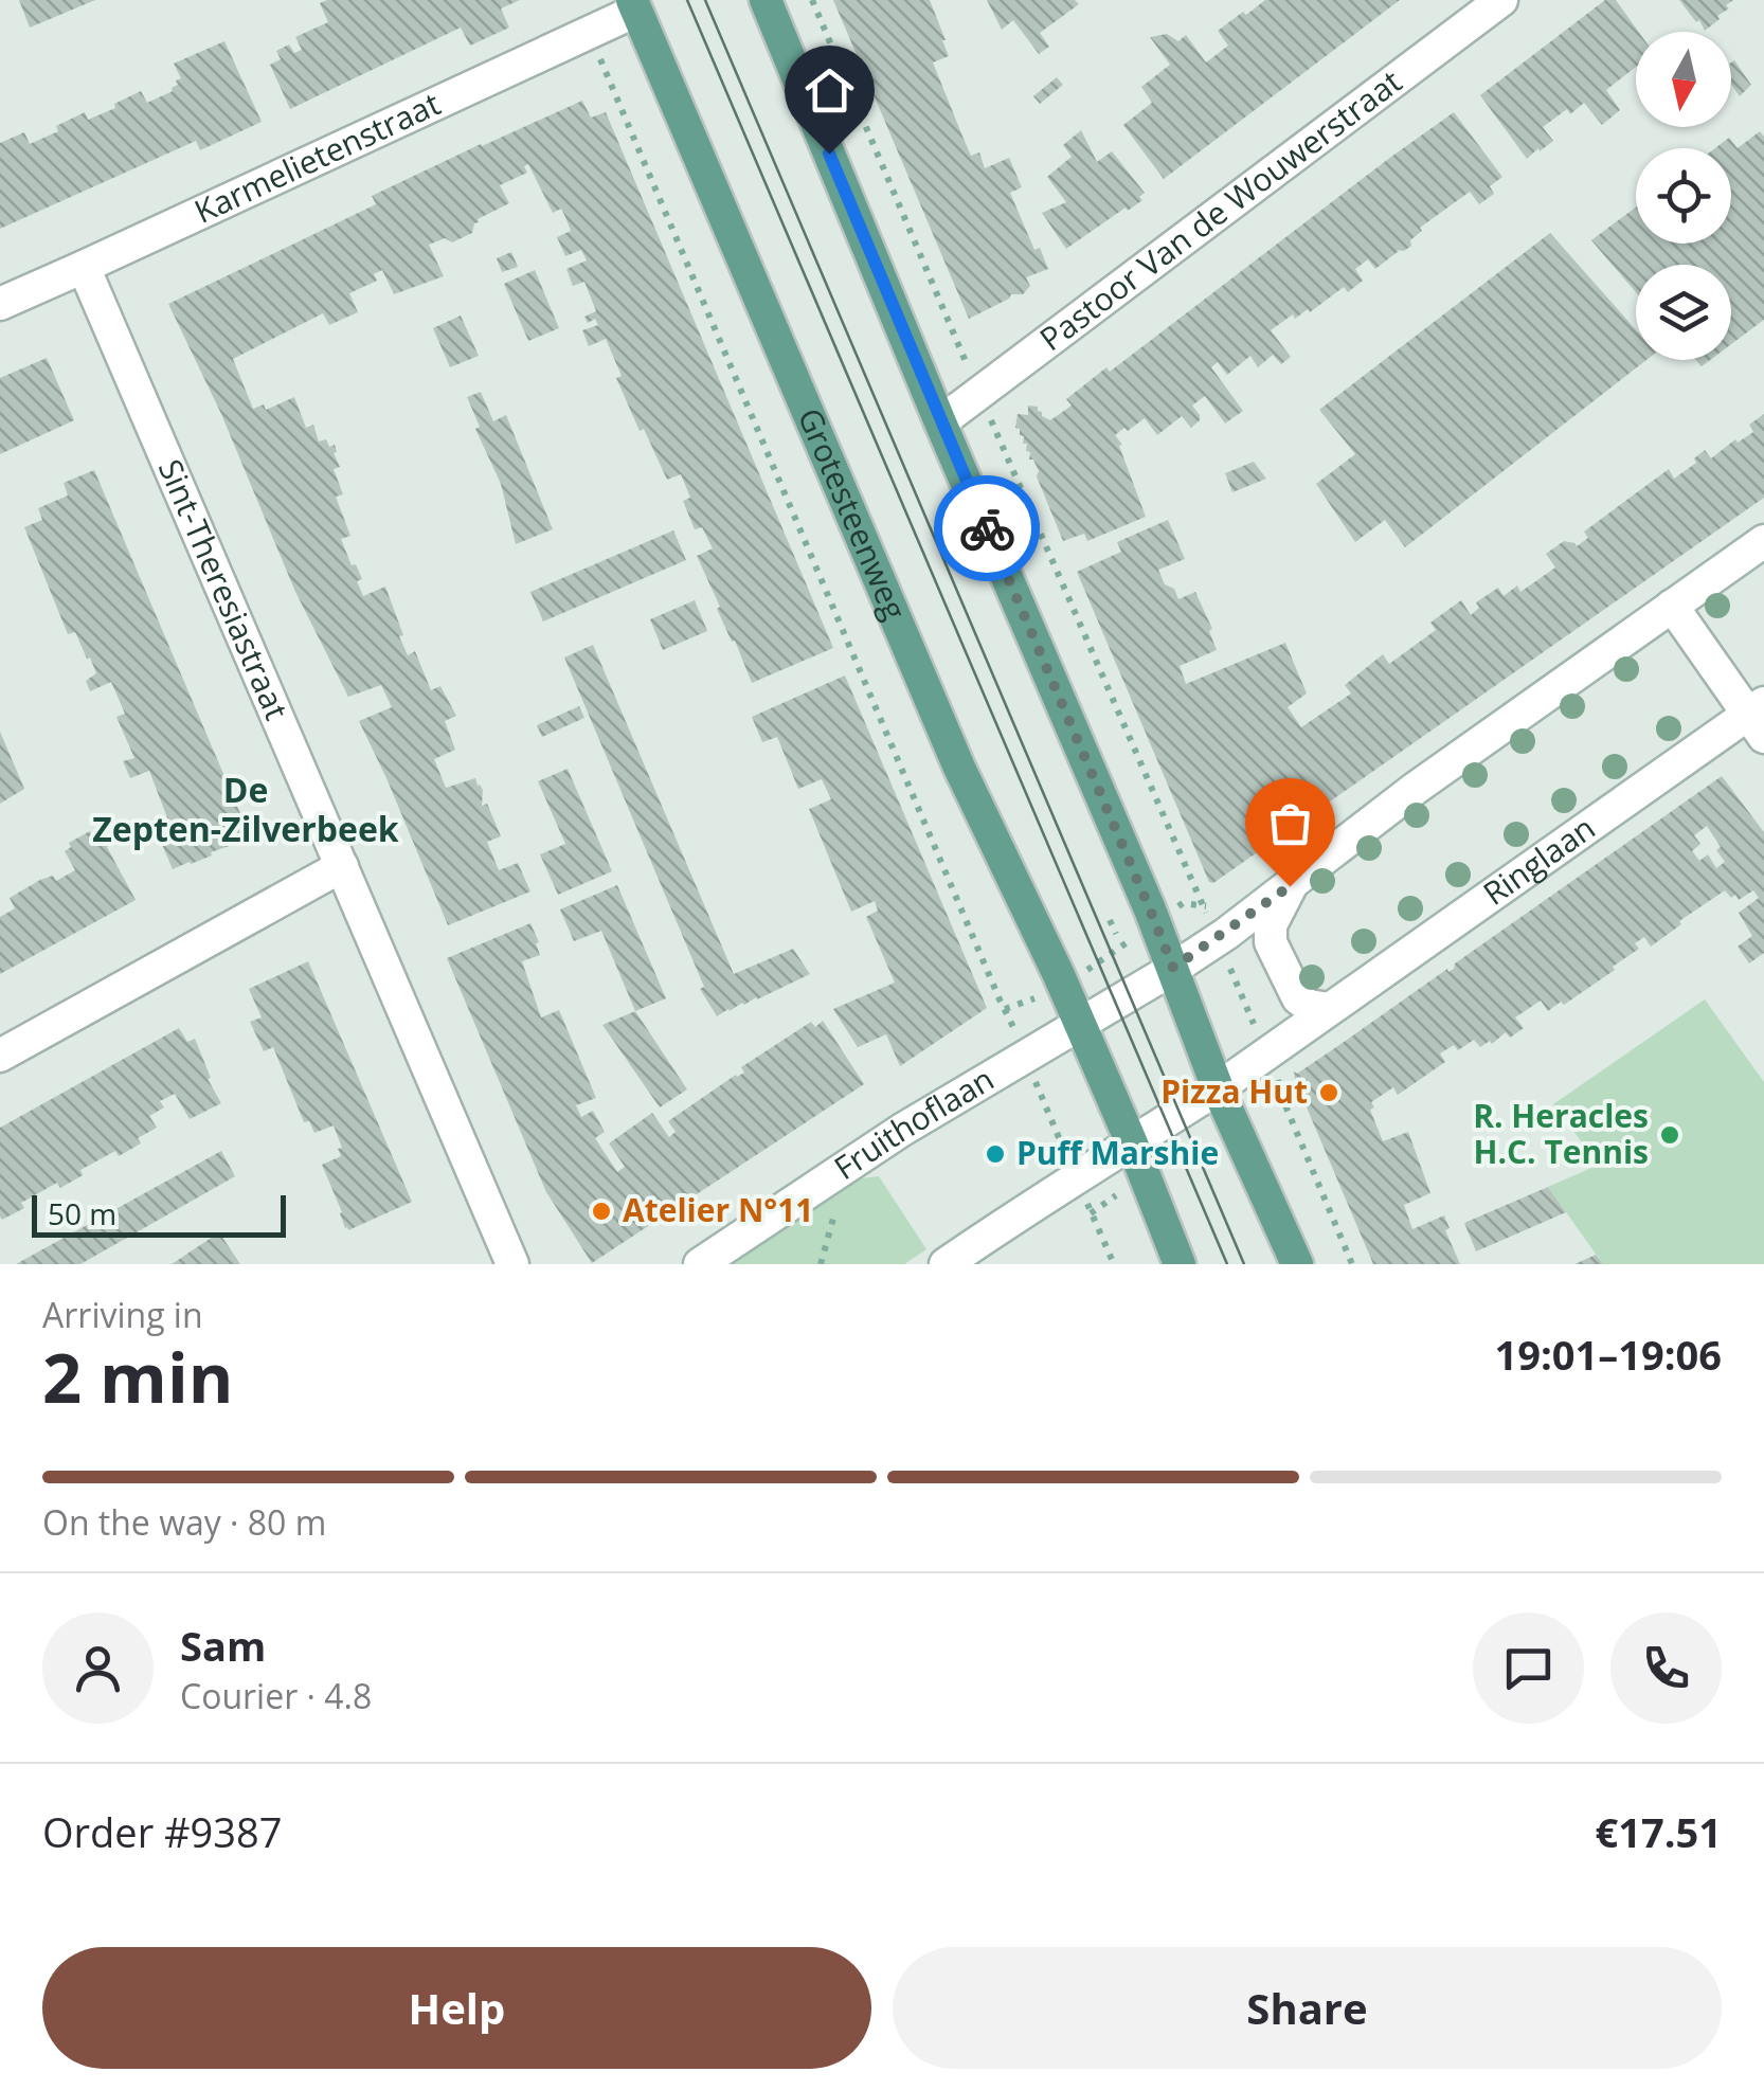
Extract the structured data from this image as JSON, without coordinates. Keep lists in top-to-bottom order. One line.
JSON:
{"streets":{"main road":["Grotesteenweg"],"street":["Karmelietenstraat","Pastoor Van de Wouwerstraat","Sint-Theresiastraat","Ringlaan","Fruithoflaan"]},"crossings":[["Karmelietenstraat","Grotesteenweg"],["Karmelietenstraat","Sint-Theresiastraat"],["Grotesteenweg","Ringlaan"],["Grotesteenweg","Fruithoflaan"]],"districts":["De Zepten-Zilverbeek"],"places":["Pizza Hut","R. Heracles H.C. Tennis","Puff Marshie","Atelier N°11"],"scale_bar":"50 m","north":"bottom","page":{"scale":"50 m","heading":["2 min","Arriving in","19:01–19:06"],"panel":["Sam","Courier · 4.8","Order #9387","€17.51"],"bar":"On the way · 80 m","buttons":["Help","Share"]}}
